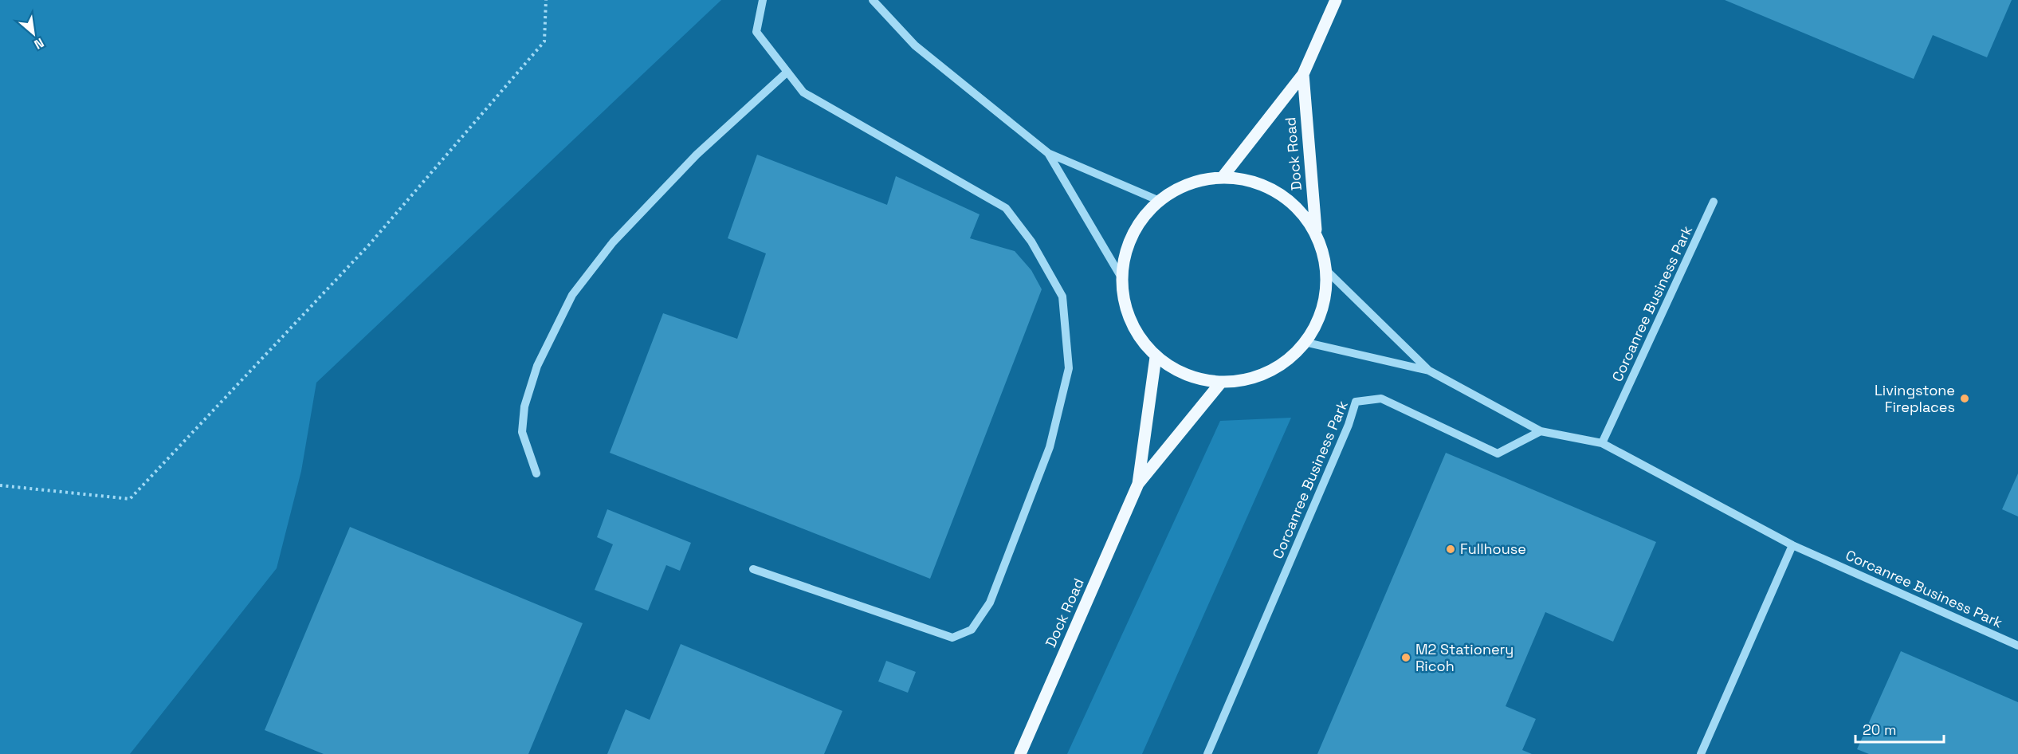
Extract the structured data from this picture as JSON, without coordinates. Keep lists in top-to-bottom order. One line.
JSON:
{"streets":{"main road":["Dock Road"],"street":["Corcanree Business Park"]},"places":["Livingstone Fireplaces","Fullhouse","M2 Stationery Ricoh"],"scale_bar":"20 m","north":"bottom right"}
